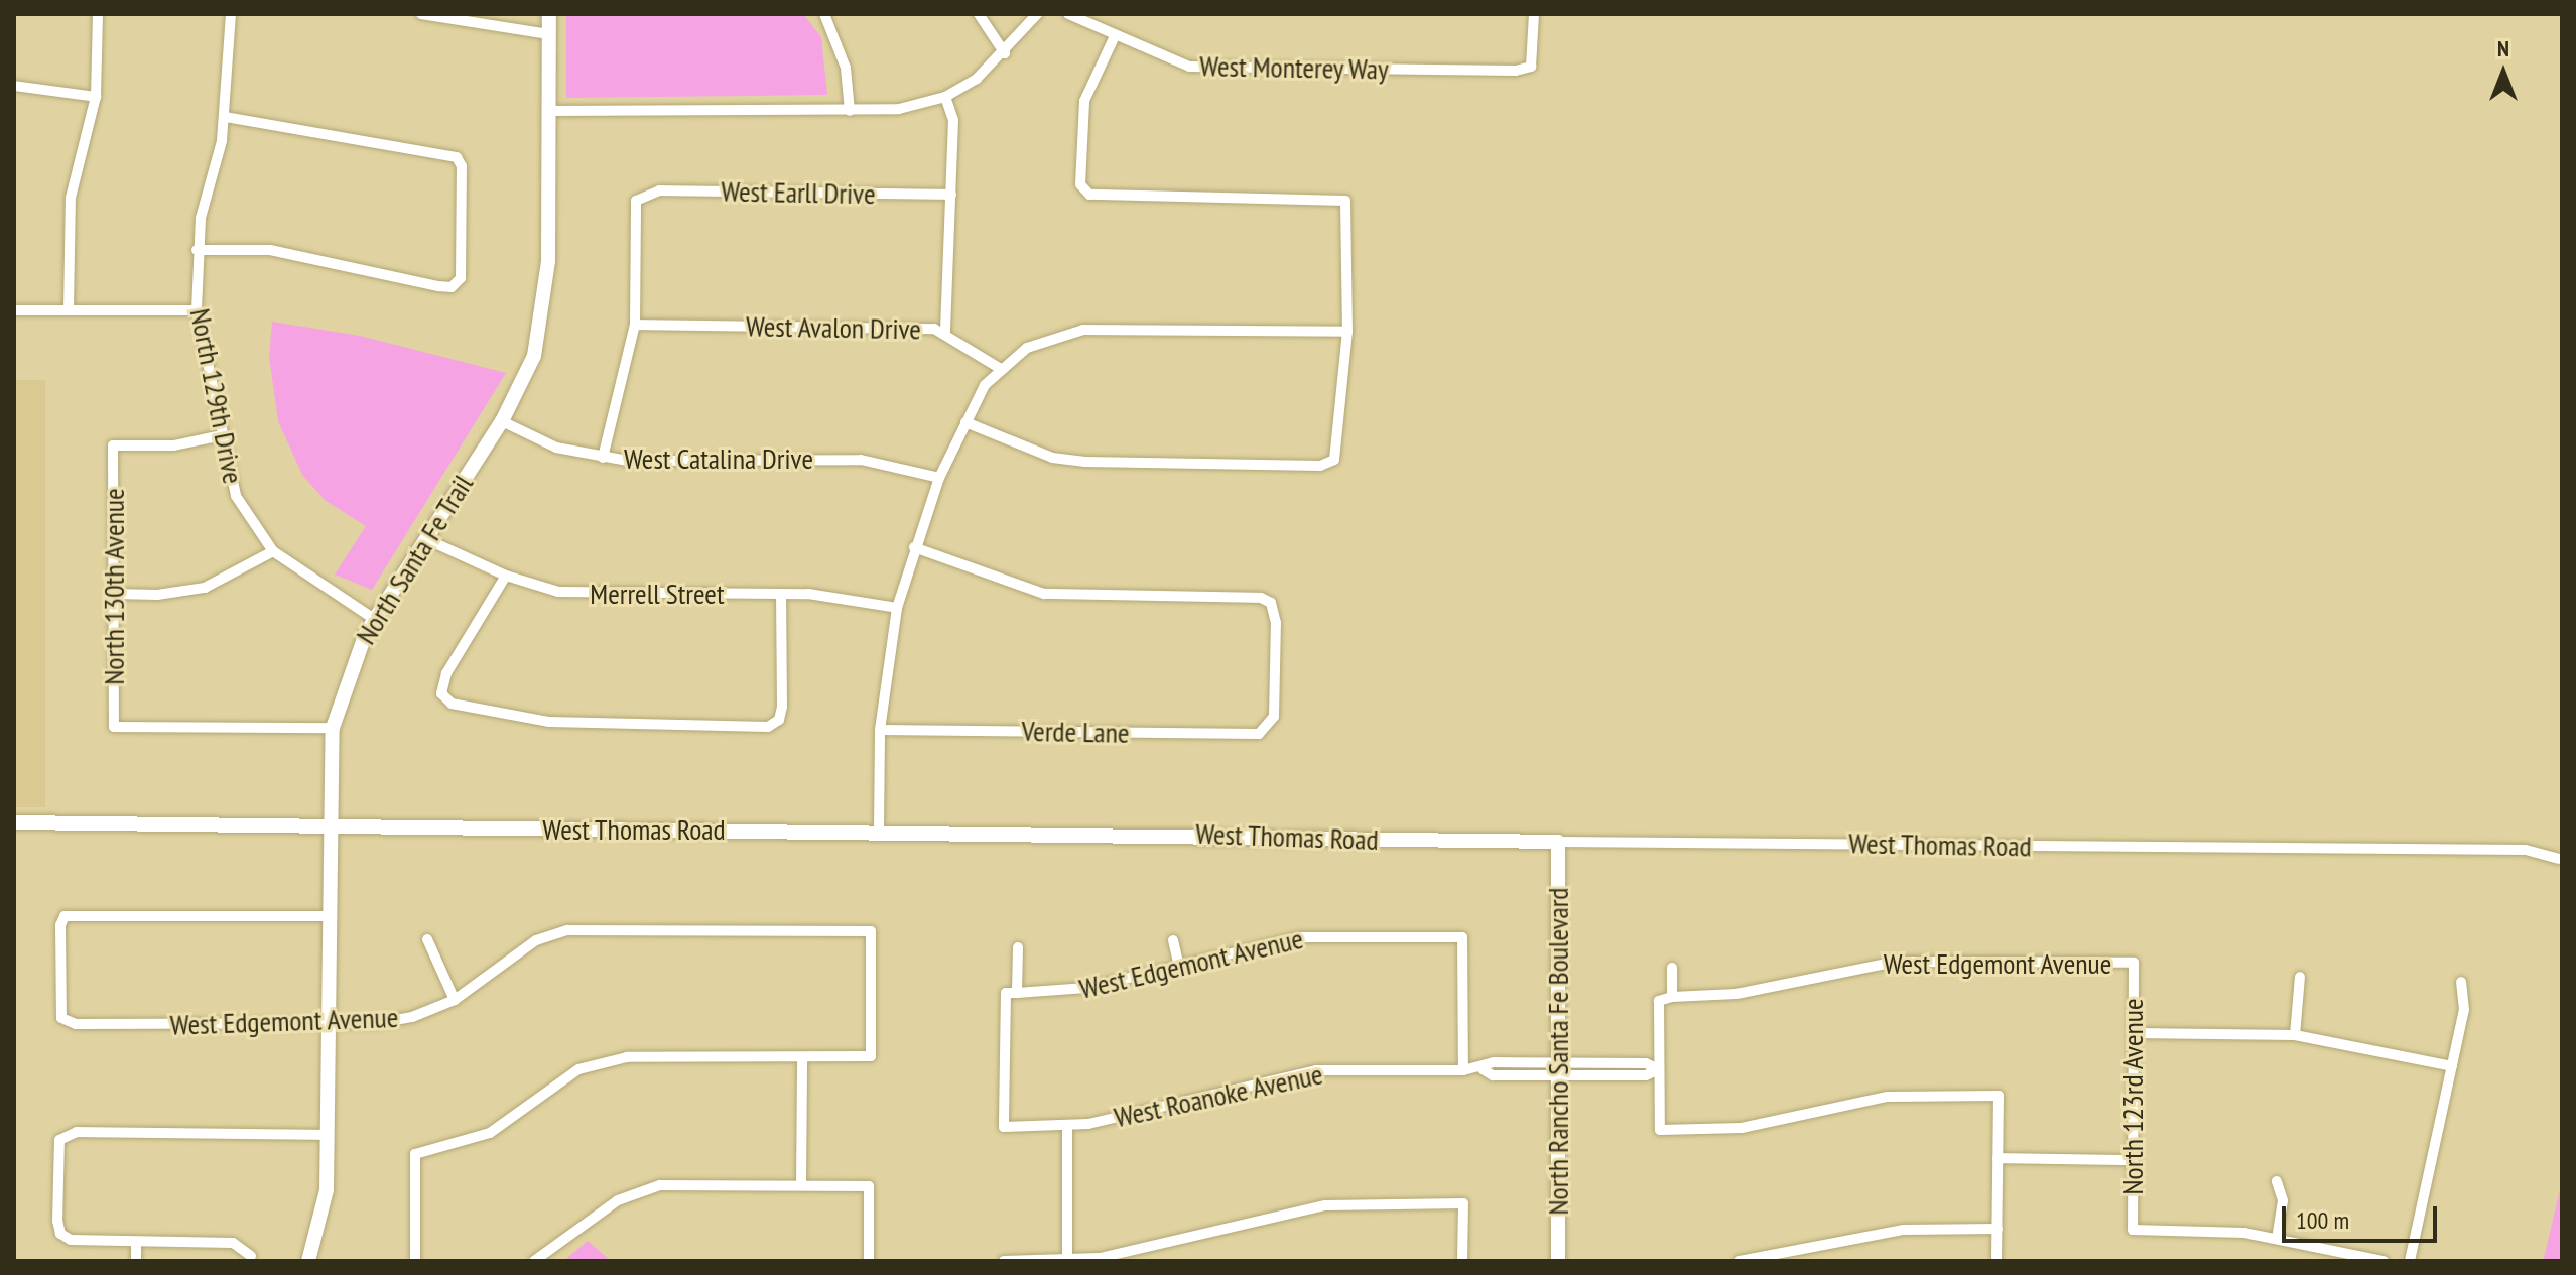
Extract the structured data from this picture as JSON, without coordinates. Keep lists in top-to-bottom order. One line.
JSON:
{"streets":{"street":["West Monterey Way","West Earll Drive","West Avalon Drive","North 129th Drive","West Catalina Drive","North Santa Fe Trail","North 130th Avenue","Merrell Street","Verde Lane","West Thomas Road","West Edgemont Avenue","North Rancho Santa Fe Boulevard","West Roanoke Avenue","North 123rd Avenue"]},"crossings":[["West Earll Drive","West Avalon Drive"],["North 129th Drive","North Santa Fe Trail"],["North 129th Drive","North 130th Avenue"],["West Catalina Drive","North Santa Fe Trail"],["North Santa Fe Trail","North 130th Avenue"],["North Santa Fe Trail","Merrell Street"],["North Santa Fe Trail","West Thomas Road"],["North Santa Fe Trail","West Edgemont Avenue"],["West Thomas Road","North Rancho Santa Fe Boulevard"],["West Edgemont Avenue","West Roanoke Avenue"],["West Edgemont Avenue","North 123rd Avenue"],["North Rancho Santa Fe Boulevard","West Roanoke Avenue"]],"scale_bar":"100 m","north":"top"}
